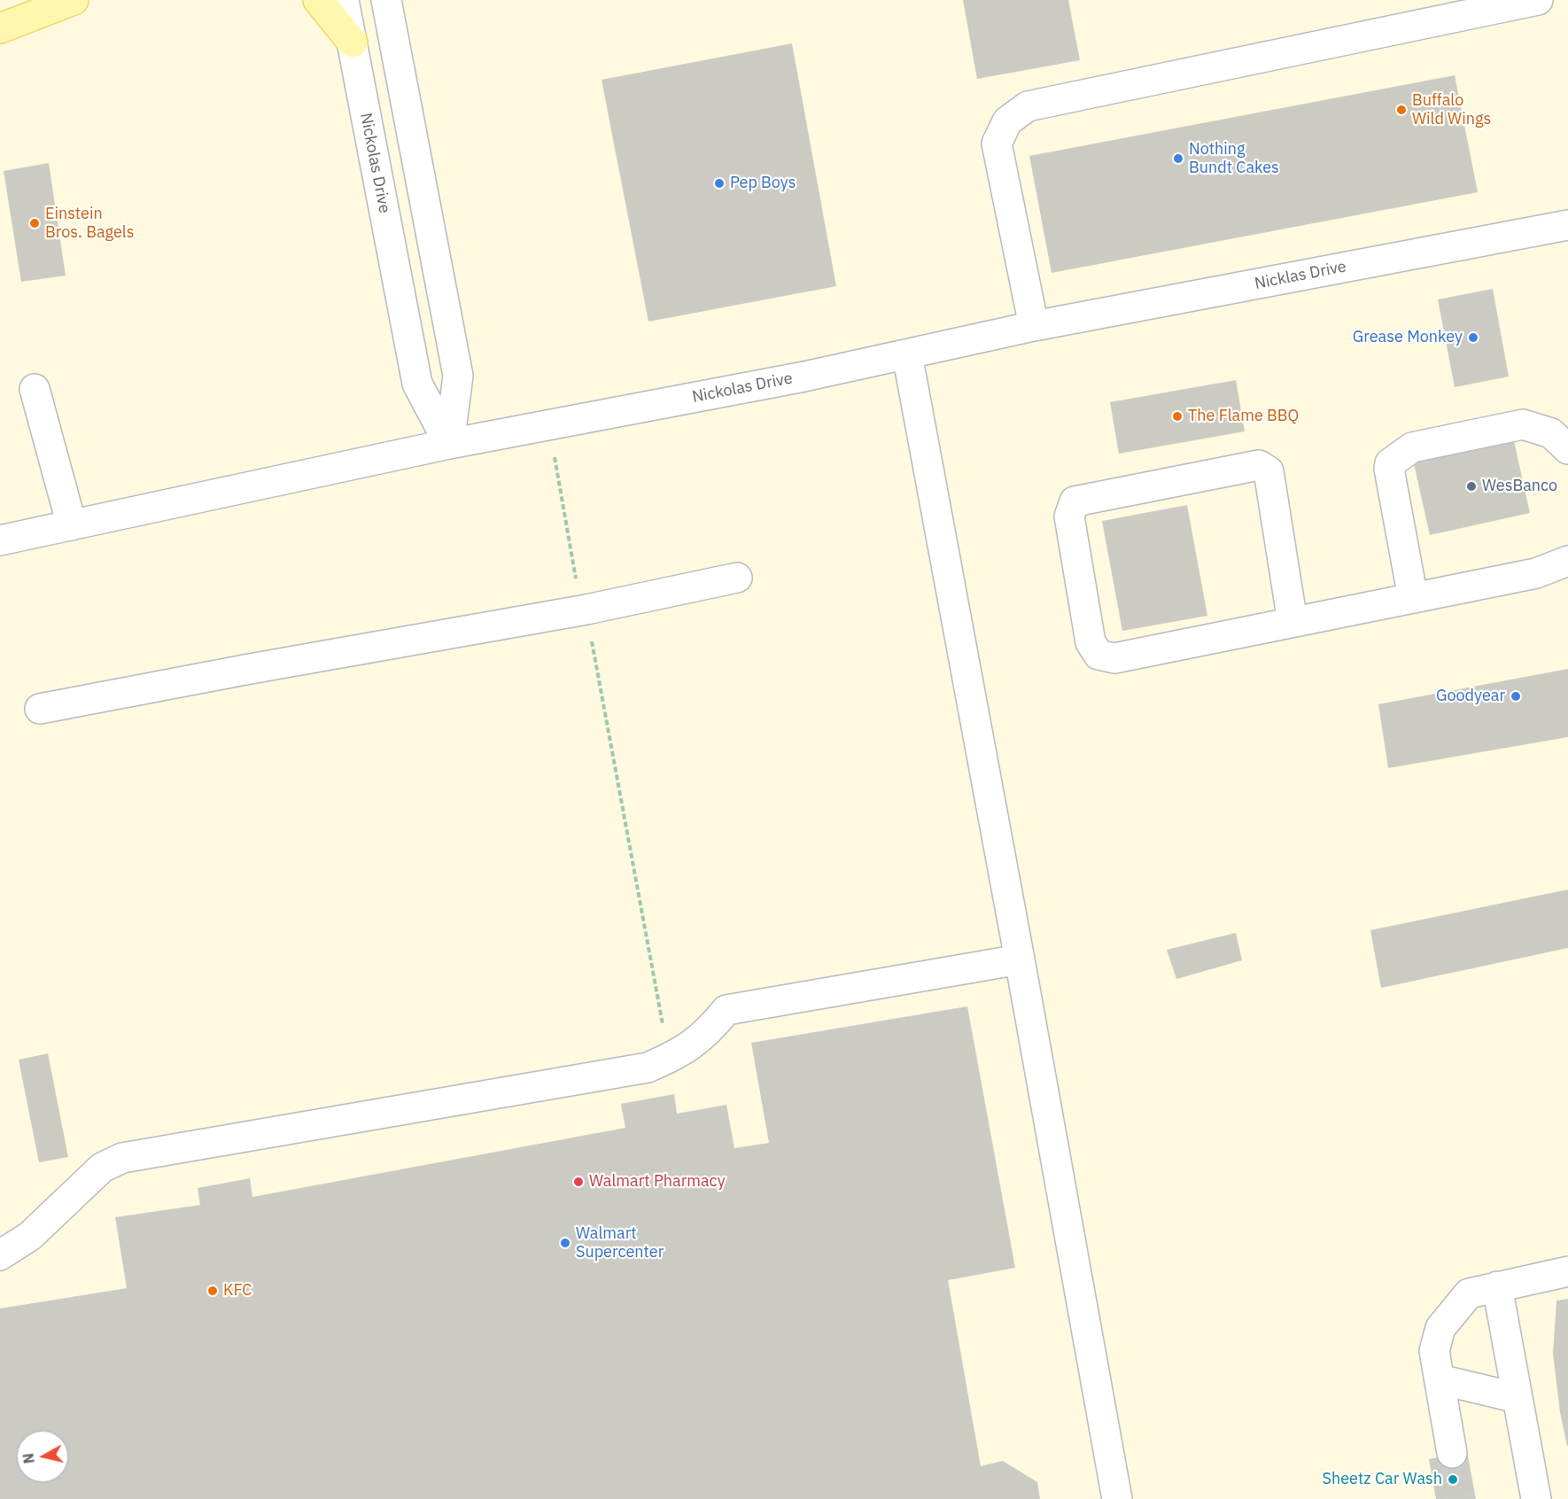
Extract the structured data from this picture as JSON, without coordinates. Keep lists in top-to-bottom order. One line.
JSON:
{"streets":{"lane":["Nickolas Drive","Nicklas Drive"]},"crossings":[["Nickolas Drive","Nicklas Drive"]],"places":["Buffalo Wild Wings","Nothing Bundt Cakes","Pep Boys","Einstein Bros. Bagels","Grease Monkey","The Flame BBQ","WesBanco","Goodyear","Walmart Pharmacy","Walmart Supercenter","KFC","Sheetz Car Wash"],"north":"left"}
